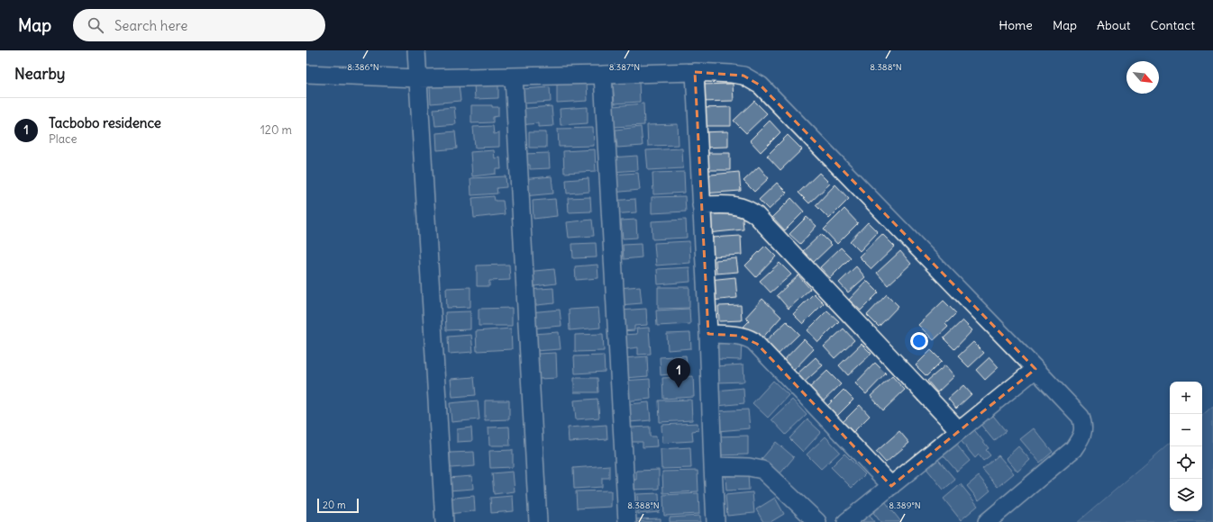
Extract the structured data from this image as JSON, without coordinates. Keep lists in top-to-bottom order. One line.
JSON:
{"scale_bar":"20 m","north":"bottom right","page":{"header":"Map","search":"Search here","nav":["Home","Map","About","Contact"],"heading":"Nearby","list":[{"mark":"1","name":"Tacbobo residence","note":"Place","value":"120 m"}],"pins":"1","map_buttons":["+","−"],"scale":"20 m"},"coordinates":["8.386°N","8.387°N","8.388°N","8.389°N"]}
